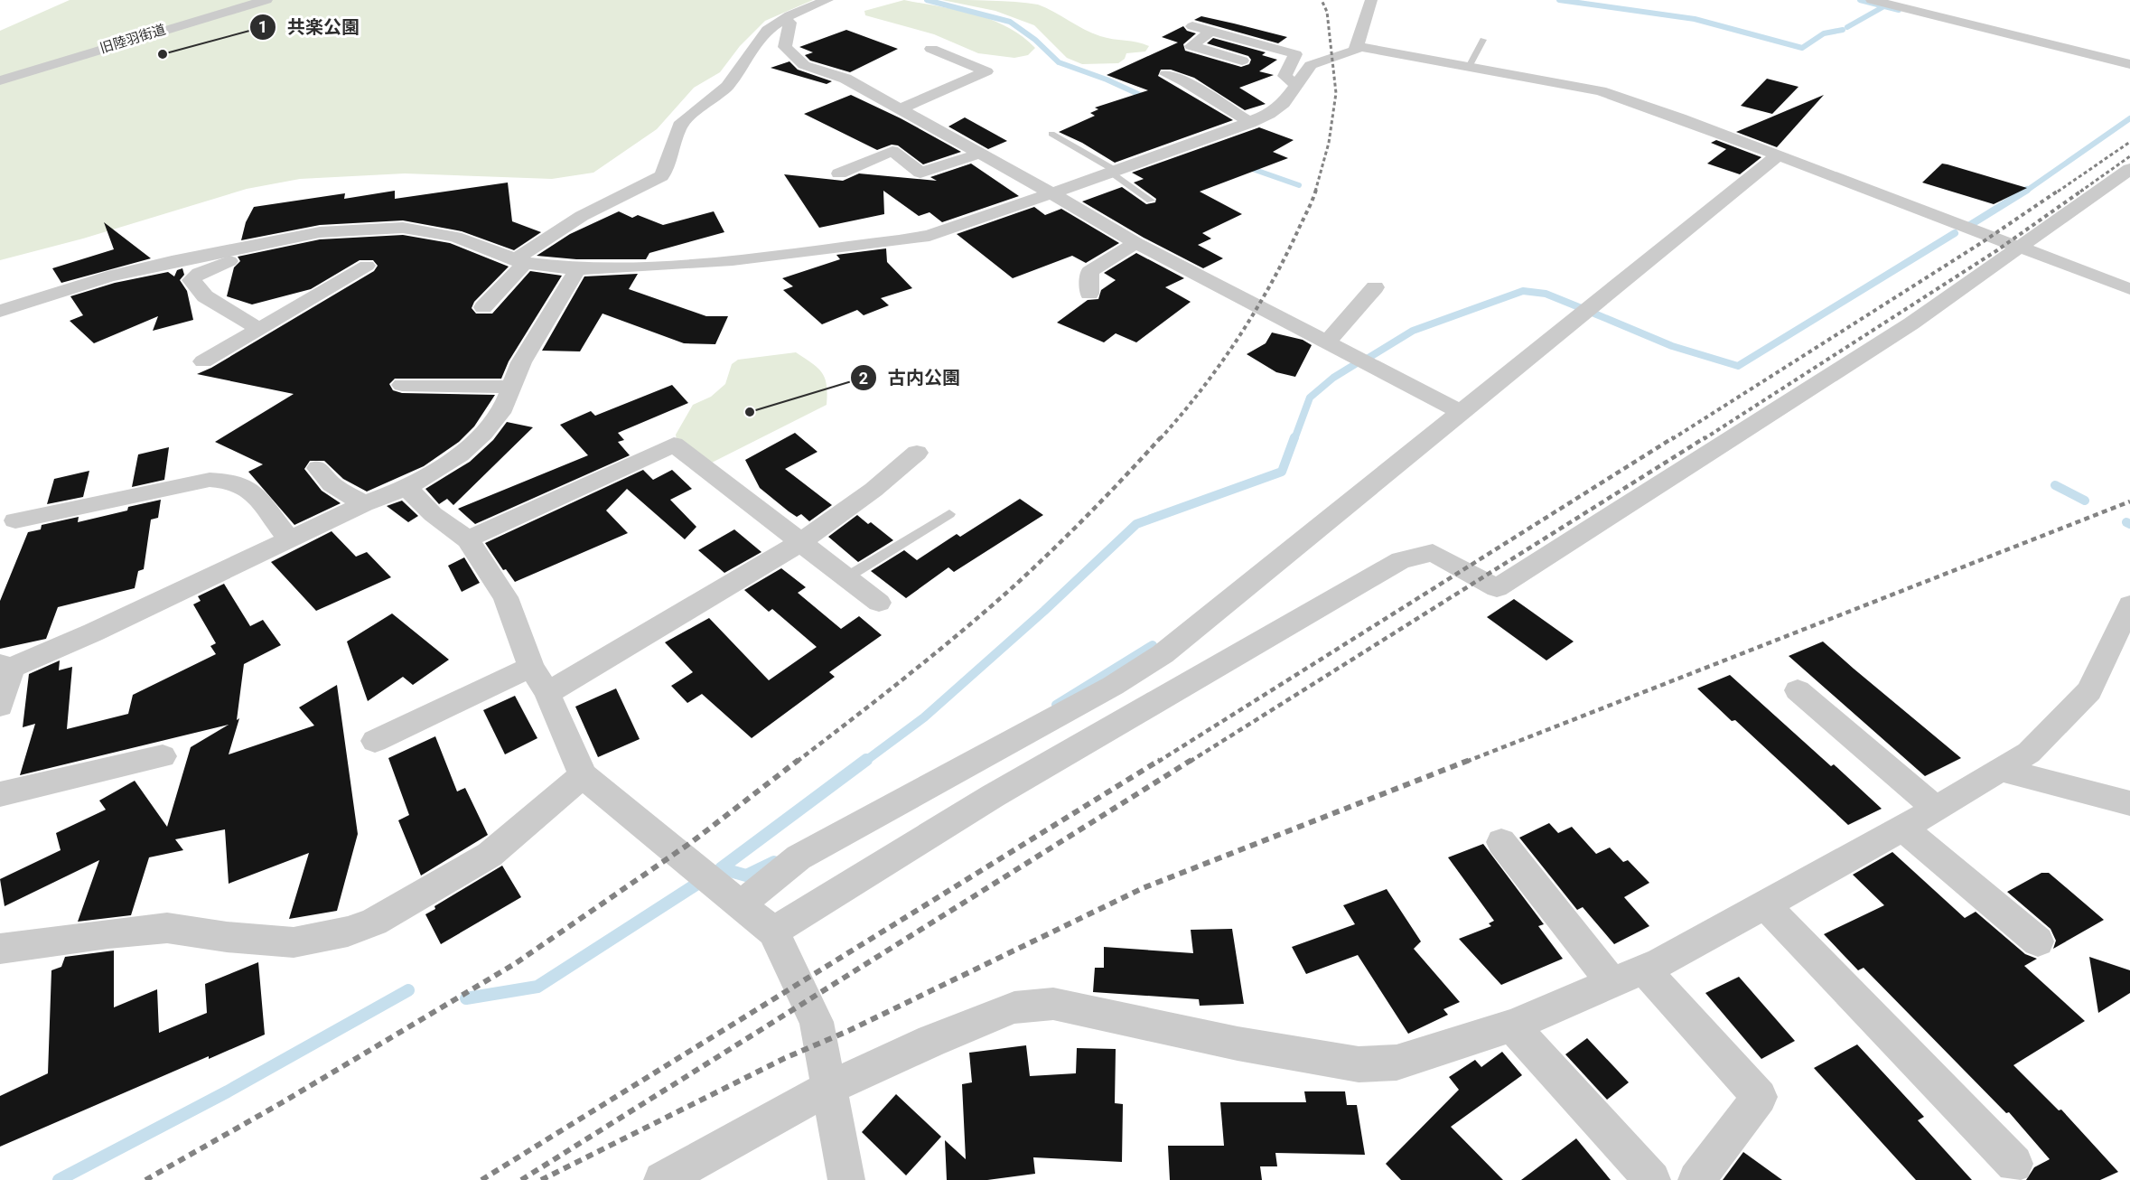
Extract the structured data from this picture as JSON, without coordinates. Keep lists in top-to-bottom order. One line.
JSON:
{"streets":{"street":["旧陸羽街道"]},"places":["共楽公園","古内公園"]}
